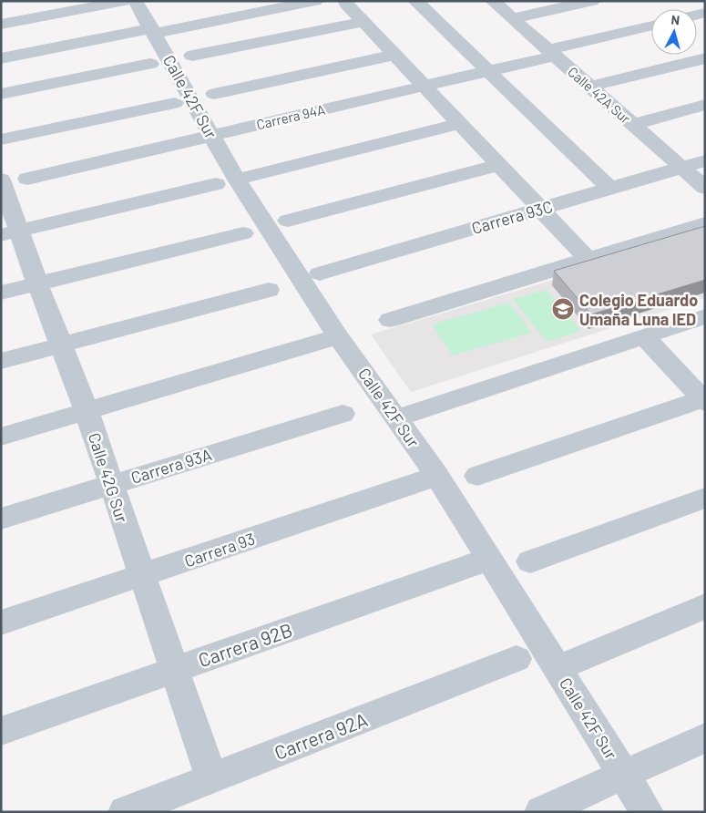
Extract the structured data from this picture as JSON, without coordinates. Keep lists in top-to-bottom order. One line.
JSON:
{"streets":{"street":["Calle 42A Sur","Calle 42F Sur","Carrera 94A","Carrera 93C","Carrera 93A","Calle 42G Sur","Carrera 93","Carrera 92B","Carrera 92A"]},"crossings":[["Calle 42A Sur","Carrera 94A"],["Calle 42A Sur","Carrera 93C"],["Calle 42F Sur","Carrera 94A"],["Calle 42F Sur","Carrera 93"],["Calle 42F Sur","Carrera 92B"],["Carrera 94A","Calle 42G Sur"],["Carrera 93A","Calle 42G Sur"],["Calle 42G Sur","Carrera 93"],["Calle 42G Sur","Carrera 92B"],["Calle 42G Sur","Carrera 92A"]],"places":{"school or university":["Colegio Eduardo Umaña Luna IED"]},"north":"top"}
